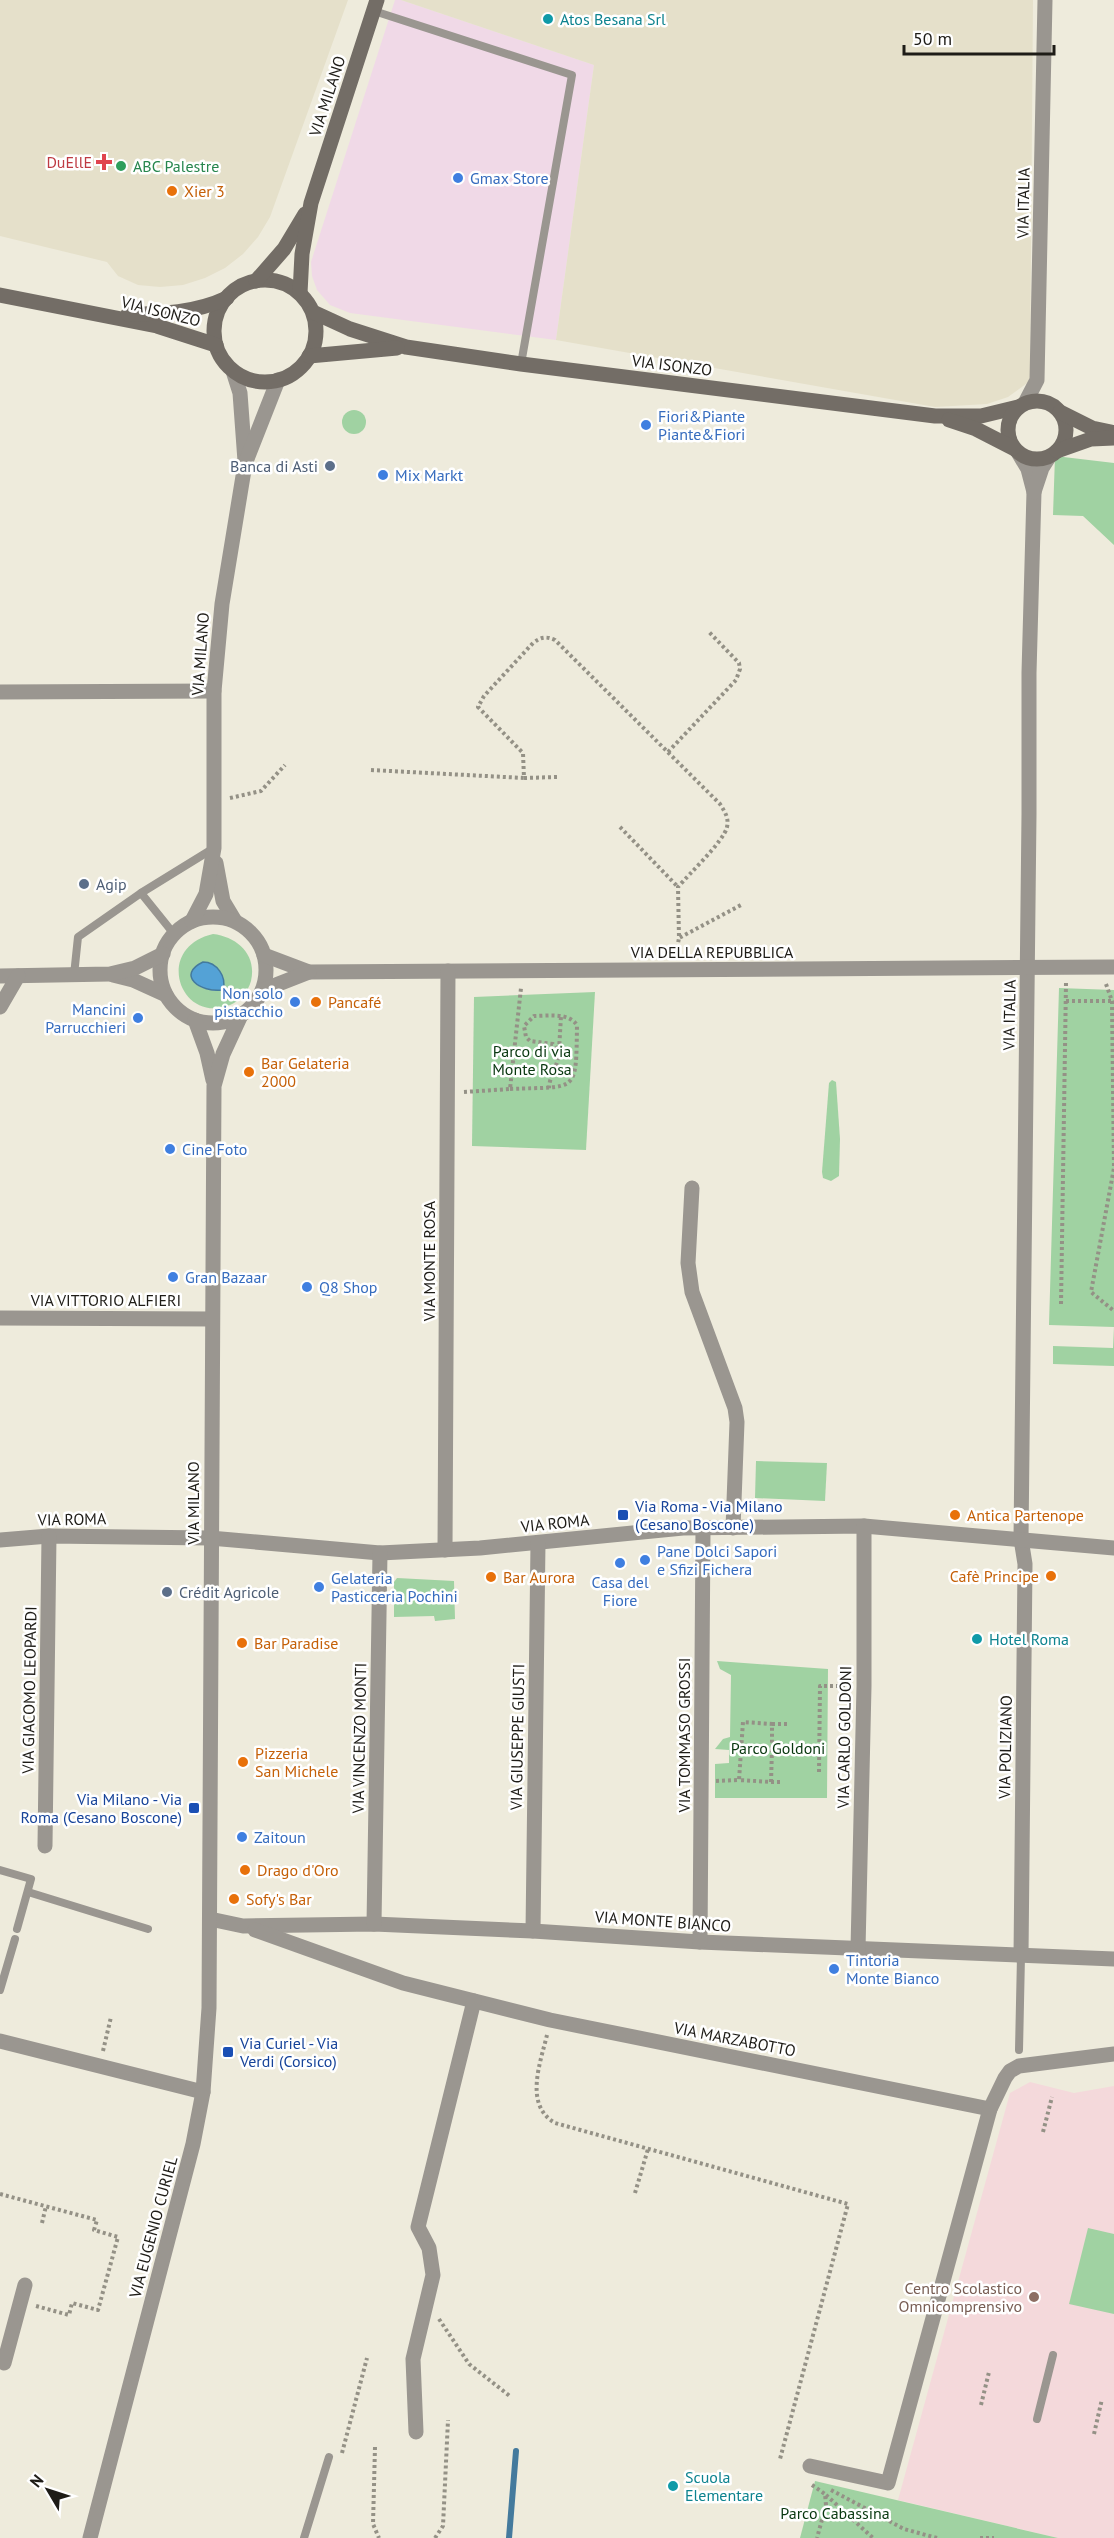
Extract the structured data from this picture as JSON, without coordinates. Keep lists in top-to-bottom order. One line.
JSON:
{"streets":{"street":["VIA MILANO","VIA ITALIA","VIA ISONZO","VIA DELLA REPUBBLICA","VIA MONTE ROSA","VIA VITTORIO ALFIERI","VIA ROMA","VIA GIACOMO LEOPARDI","VIA TOMMASO GROSSI","VIA GIUSEPPE GIUSTI","VIA CARLO GOLDONI","VIA VINCENZO MONTI","VIA POLIZIANO","VIA MONTE BIANCO","VIA MARZABOTTO","VIA EUGENIO CURIEL"]},"crossings":[["VIA MILANO","VIA ISONZO"],["VIA MILANO","VIA DELLA REPUBBLICA"],["VIA MILANO","VIA VITTORIO ALFIERI"],["VIA MILANO","VIA ROMA"],["VIA MILANO","VIA MONTE BIANCO"],["VIA MILANO","VIA EUGENIO CURIEL"],["VIA ITALIA","VIA ISONZO"],["VIA ITALIA","VIA DELLA REPUBBLICA"],["VIA ITALIA","VIA ROMA"],["VIA ITALIA","VIA POLIZIANO"],["VIA DELLA REPUBBLICA","VIA MONTE ROSA"],["VIA MONTE ROSA","VIA ROMA"],["VIA ROMA","VIA GIACOMO LEOPARDI"],["VIA ROMA","VIA TOMMASO GROSSI"],["VIA ROMA","VIA GIUSEPPE GIUSTI"],["VIA ROMA","VIA CARLO GOLDONI"],["VIA ROMA","VIA VINCENZO MONTI"],["VIA ROMA","VIA POLIZIANO"],["VIA TOMMASO GROSSI","VIA MONTE BIANCO"],["VIA GIUSEPPE GIUSTI","VIA MONTE BIANCO"],["VIA CARLO GOLDONI","VIA MONTE BIANCO"],["VIA VINCENZO MONTI","VIA MONTE BIANCO"],["VIA POLIZIANO","VIA MONTE BIANCO"],["VIA MONTE BIANCO","VIA MARZABOTTO"],["VIA MONTE BIANCO","VIA EUGENIO CURIEL"]],"parks":["Parco di via Monte Rosa","Parco Goldoni","Parco Cabassina"],"places":{"other":["Atos Besana Srl","ABC Palestre","Gmax Store","Xier 3","Fiori&Piante Piante&Fiori","Banca di Asti","Mix Markt","Agip","Non solo pistacchio","Pancafé","Mancini Parrucchieri","Bar Gelateria 2000","Cine Foto","Gran Bazaar","Q8 Shop","Antica Partenope","Pane Dolci Sapori e Sfizi Fichera","Casa del Fiore","Cafè Principe","Bar Aurora","Gelateria Pasticceria Pochini","Crédit Agricole","Hotel Roma","Bar Paradise","Pizzeria San Michele","Zaitoun","Drago d'Oro","Sofy's Bar","Tintoria Monte Bianco","Centro Scolastico Omnicomprensivo","Scuola Elementare"],"health":["DuEllE"],"transit":["Via Roma - Via Milano (Cesano Boscone)","Via Milano - Via Roma (Cesano Boscone)","Via Curiel - Via Verdi (Corsico)"]},"scale_bar":"50 m","north":"top left"}
